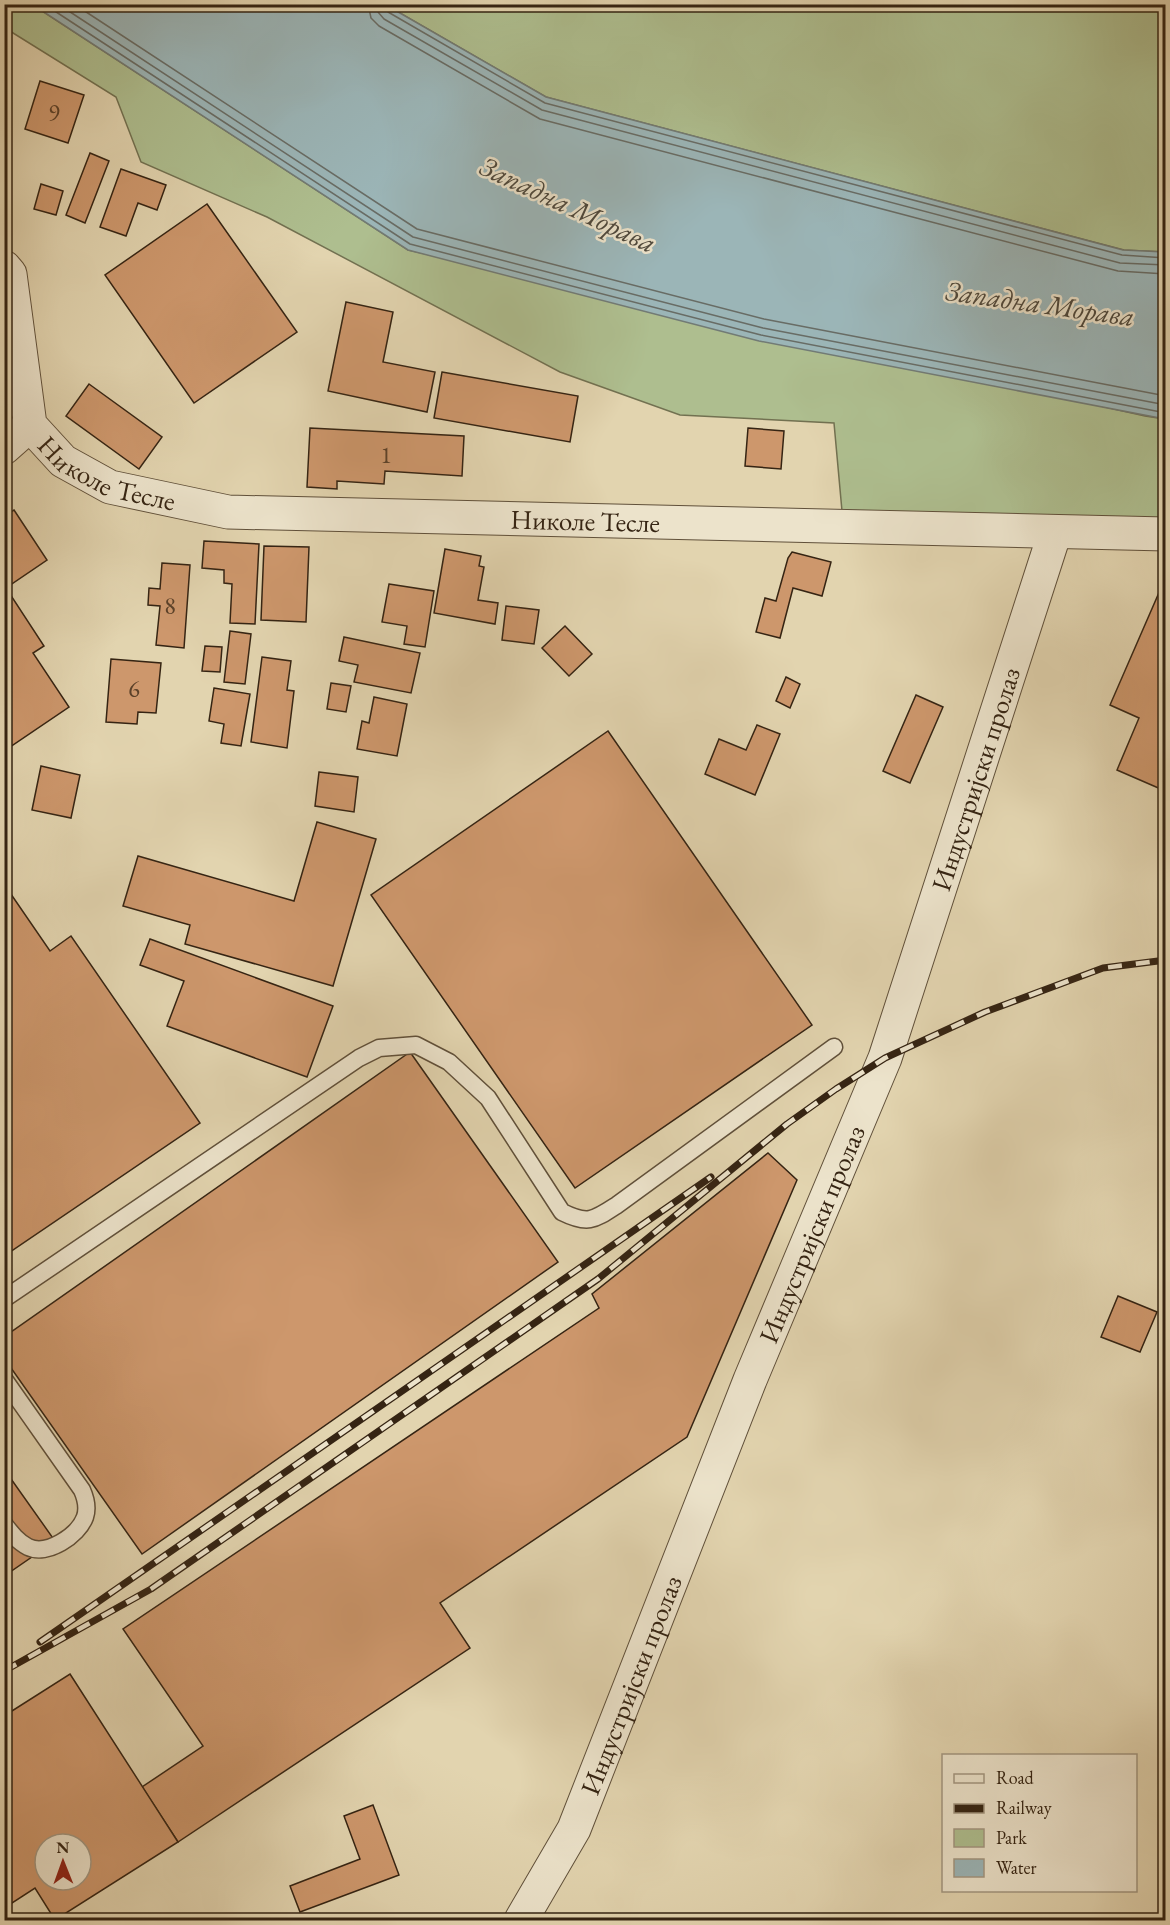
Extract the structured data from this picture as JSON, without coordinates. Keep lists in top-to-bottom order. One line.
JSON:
{"streets":{"street":["Николе Тесле","Индустријски пролаз"]},"crossings":[["Николе Тесле","Индустријски пролаз"]],"water":["Западна Морава"],"house_numbers":["9","1","8","6"],"legend":["Road","Railway","Park","Water"],"north":"top"}
